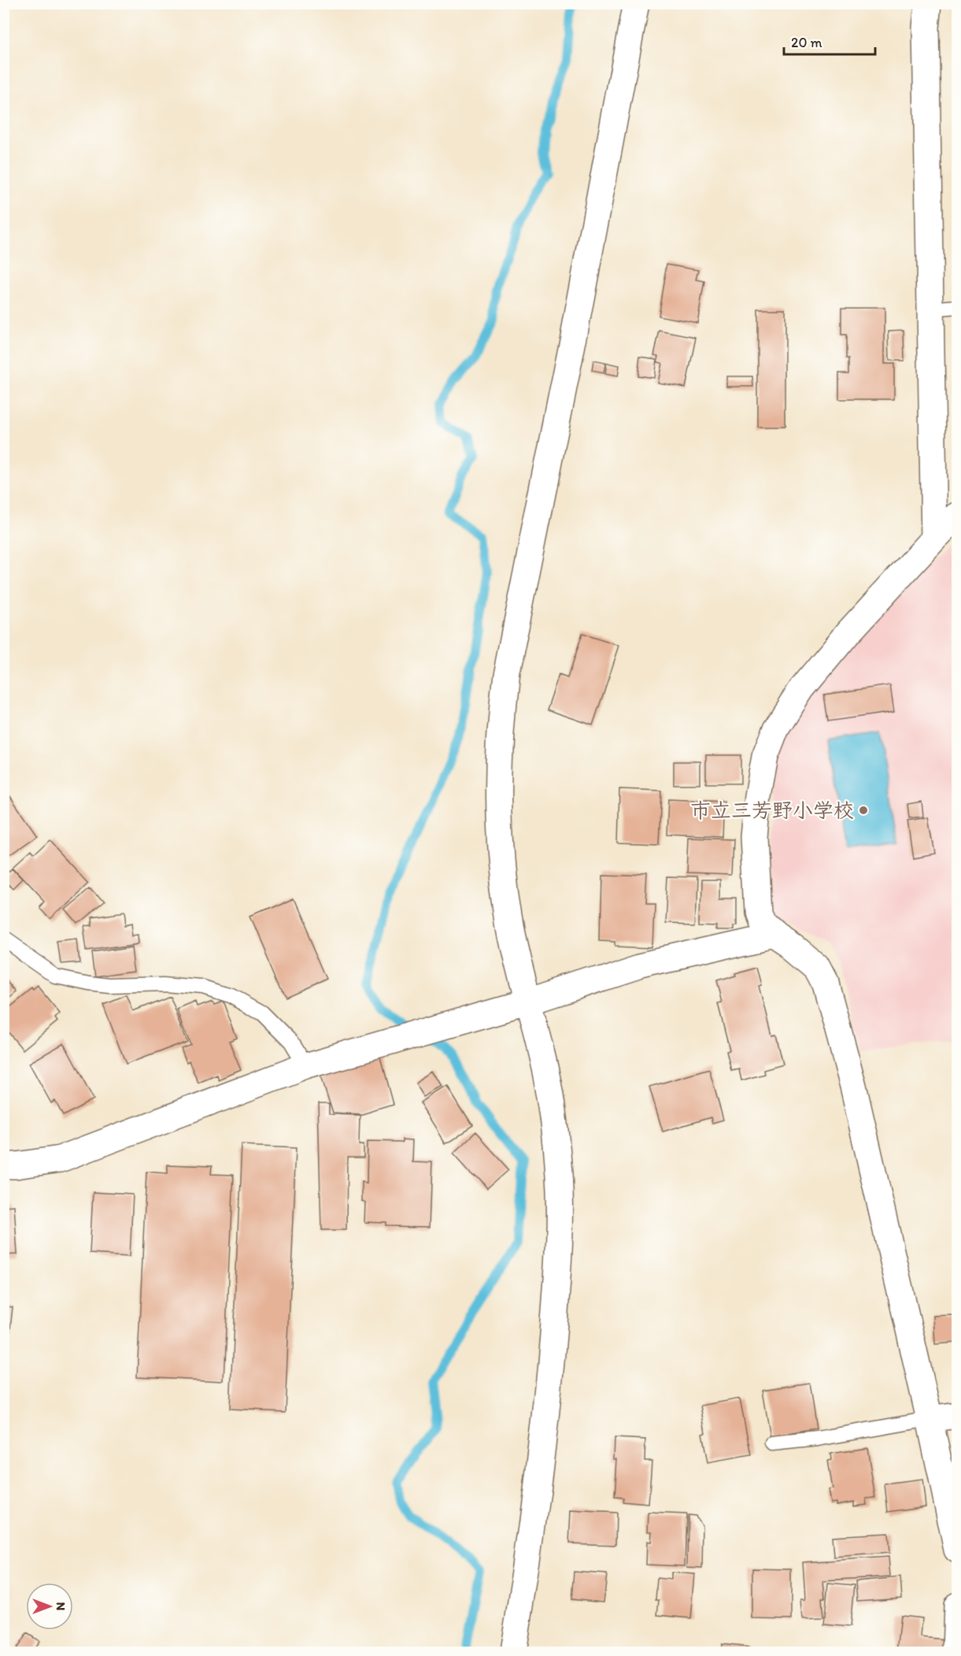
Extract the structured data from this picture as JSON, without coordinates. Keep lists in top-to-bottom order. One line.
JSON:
{"places":["市立三芳野小学校"],"scale_bar":"20 m","north":"right"}
